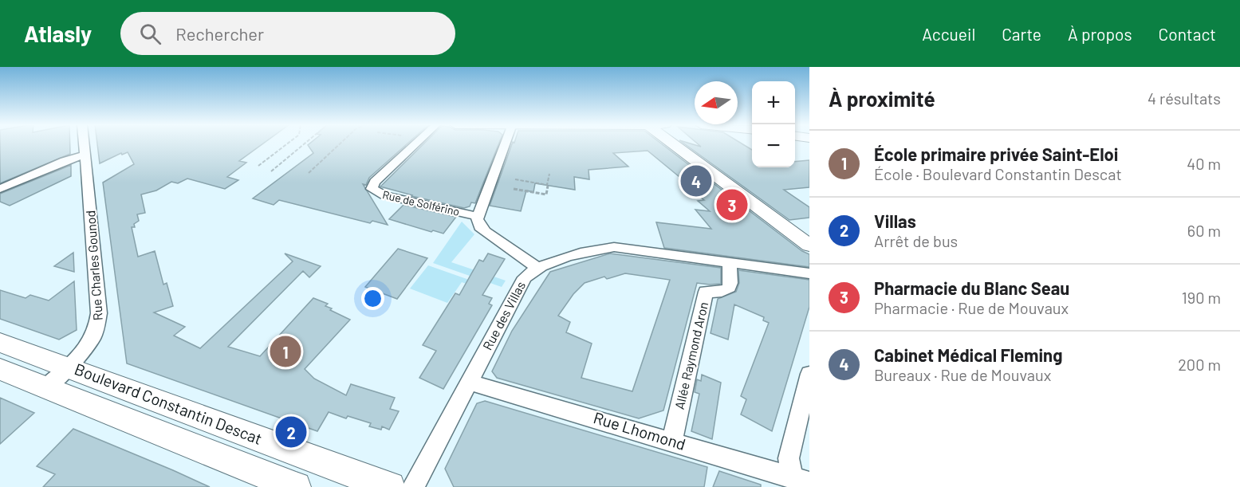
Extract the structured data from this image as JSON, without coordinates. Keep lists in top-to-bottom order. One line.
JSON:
{"streets":{"street":["Rue de Solférino","Rue Charles Gounod","Rue des Villas","Allée Raymond Aron","Boulevard Constantin Descat","Rue Lhomond"]},"crossings":[["Rue Charles Gounod","Boulevard Constantin Descat"],["Rue des Villas","Rue Lhomond"],["Allée Raymond Aron","Rue Lhomond"]],"north":"left","page":{"header":"Atlasly","search":"Rechercher","nav":["Accueil","Carte","À propos","Contact"],"heading":["À proximité","4 résultats"],"map_buttons":["+","−"],"list":[{"mark":"1","name":"École primaire privée Saint-Eloi","note":"École · Boulevard Constantin Descat","value":"40 m"},{"mark":"2","name":"Villas","note":"Arrêt de bus","value":"60 m"},{"mark":"3","name":"Pharmacie du Blanc Seau","note":"Pharmacie · Rue de Mouvaux","value":"190 m"},{"mark":"4","name":"Cabinet Médical Fleming","note":"Bureaux · Rue de Mouvaux","value":"200 m"}],"pins":["4","3","1","2"]}}
